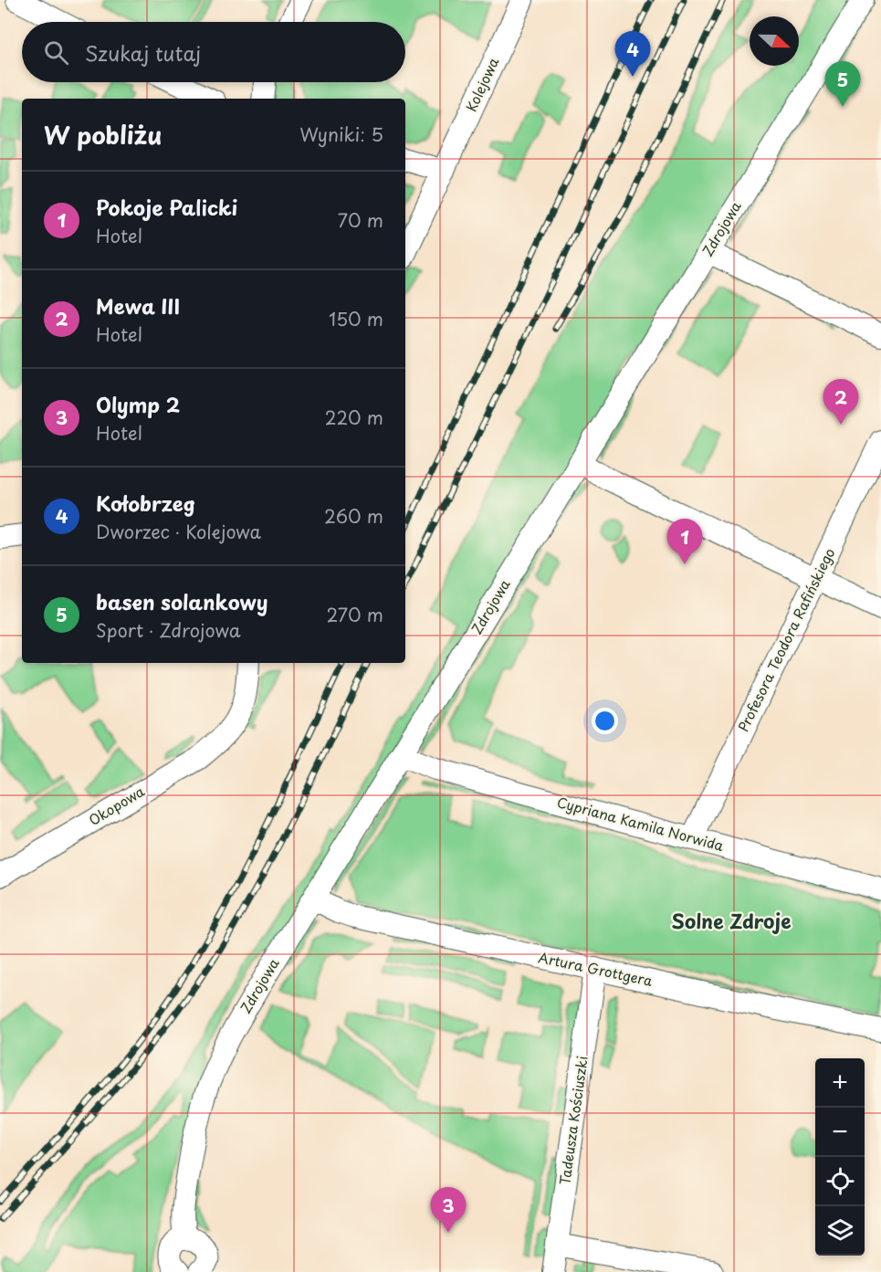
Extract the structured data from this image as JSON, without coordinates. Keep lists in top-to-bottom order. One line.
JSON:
{"streets":{"street":["Kolejowa","Zdrojowa","Profesora Teodora Rafińskiego","Okopowa","Cypriana Kamila Norwida","Artura Grottgera","Tadeusza Kościuszki"]},"crossings":[["Zdrojowa","Cypriana Kamila Norwida"],["Zdrojowa","Artura Grottgera"],["Profesora Teodora Rafińskiego","Cypriana Kamila Norwida"],["Artura Grottgera","Tadeusza Kościuszki"]],"districts":["Solne Zdroje"],"north":"right","page":{"search":"Szukaj tutaj","pins":["4","5","2","1","3"],"heading":["W pobliżu","Wyniki: 5"],"list":[{"mark":"1","name":"Pokoje Palicki","note":"Hotel","value":"70 m"},{"mark":"2","name":"Mewa III","note":"Hotel","value":"150 m"},{"mark":"3","name":"Olymp 2","note":"Hotel","value":"220 m"},{"mark":"4","name":"Kołobrzeg","note":"Dworzec · Kolejowa","value":"260 m"},{"mark":"5","name":"basen solankowy","note":"Sport · Zdrojowa","value":"270 m"}],"map_buttons":["+","−"]}}
